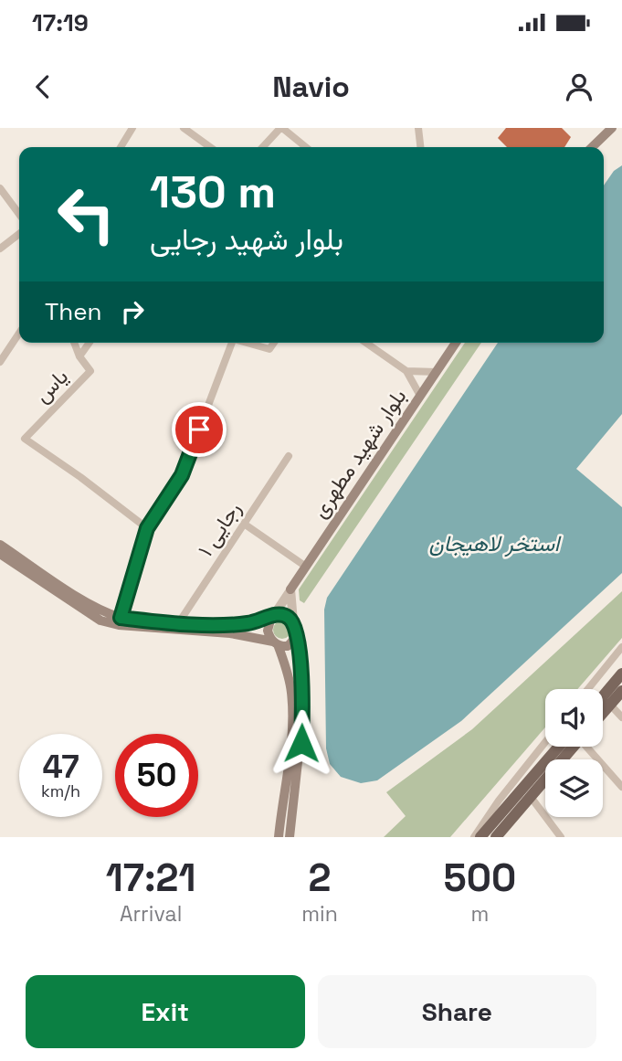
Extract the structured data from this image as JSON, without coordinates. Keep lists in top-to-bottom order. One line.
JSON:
{"streets":{"main road":["بلوار شهید مطهری"],"street":["یاس","رجایی ۱"]},"water":["استخر لاهیجان"],"page":{"status":"17:19","header":"Navio","turn":["130 m","بلوار شهید رجایی"],"then":"Then","speed":"47 km/h","limit":"50","eta":["17:21","Arrival","2","min","500","m"],"buttons":["Exit","Share"]}}
